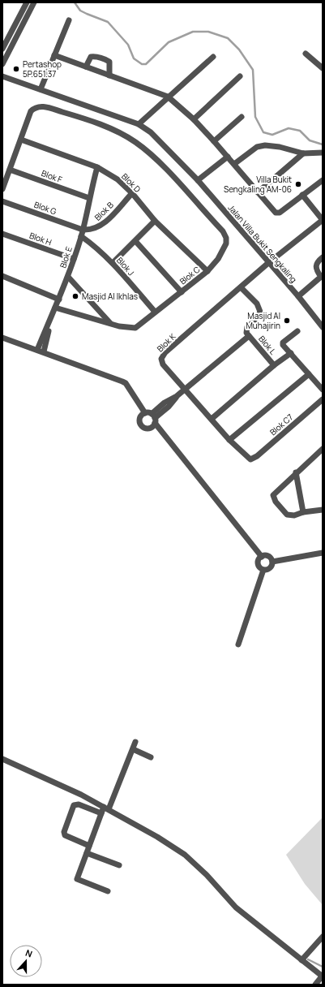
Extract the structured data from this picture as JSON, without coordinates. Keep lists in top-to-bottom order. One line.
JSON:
{"streets":{"street":["Blok F","Blok D","Blok G","Blok B","Blok H","Jalan Villa Bukit Sengkaling","Blok E","Blok J","Blok C","Blok K","Blok L","Blok C7"]},"crossings":[["Blok F","Blok E"],["Blok D","Blok B"],["Blok D","Blok E"],["Blok D","Blok C"],["Blok G","Blok B"],["Blok G","Blok E"],["Blok G","Blok J"],["Blok B","Blok E"],["Blok B","Blok J"],["Blok H","Blok E"],["Jalan Villa Bukit Sengkaling","Blok K"],["Blok E","Blok J"],["Blok E","Blok C"],["Blok J","Blok C"],["Blok K","Blok L"],["Blok K","Blok C7"]],"places":["Pertashop 5P.651.37","Villa Bukit Sengkaling AM-06","Masjid Al Ikhlas","Masjid Al Muhajirin"],"north":"top"}
